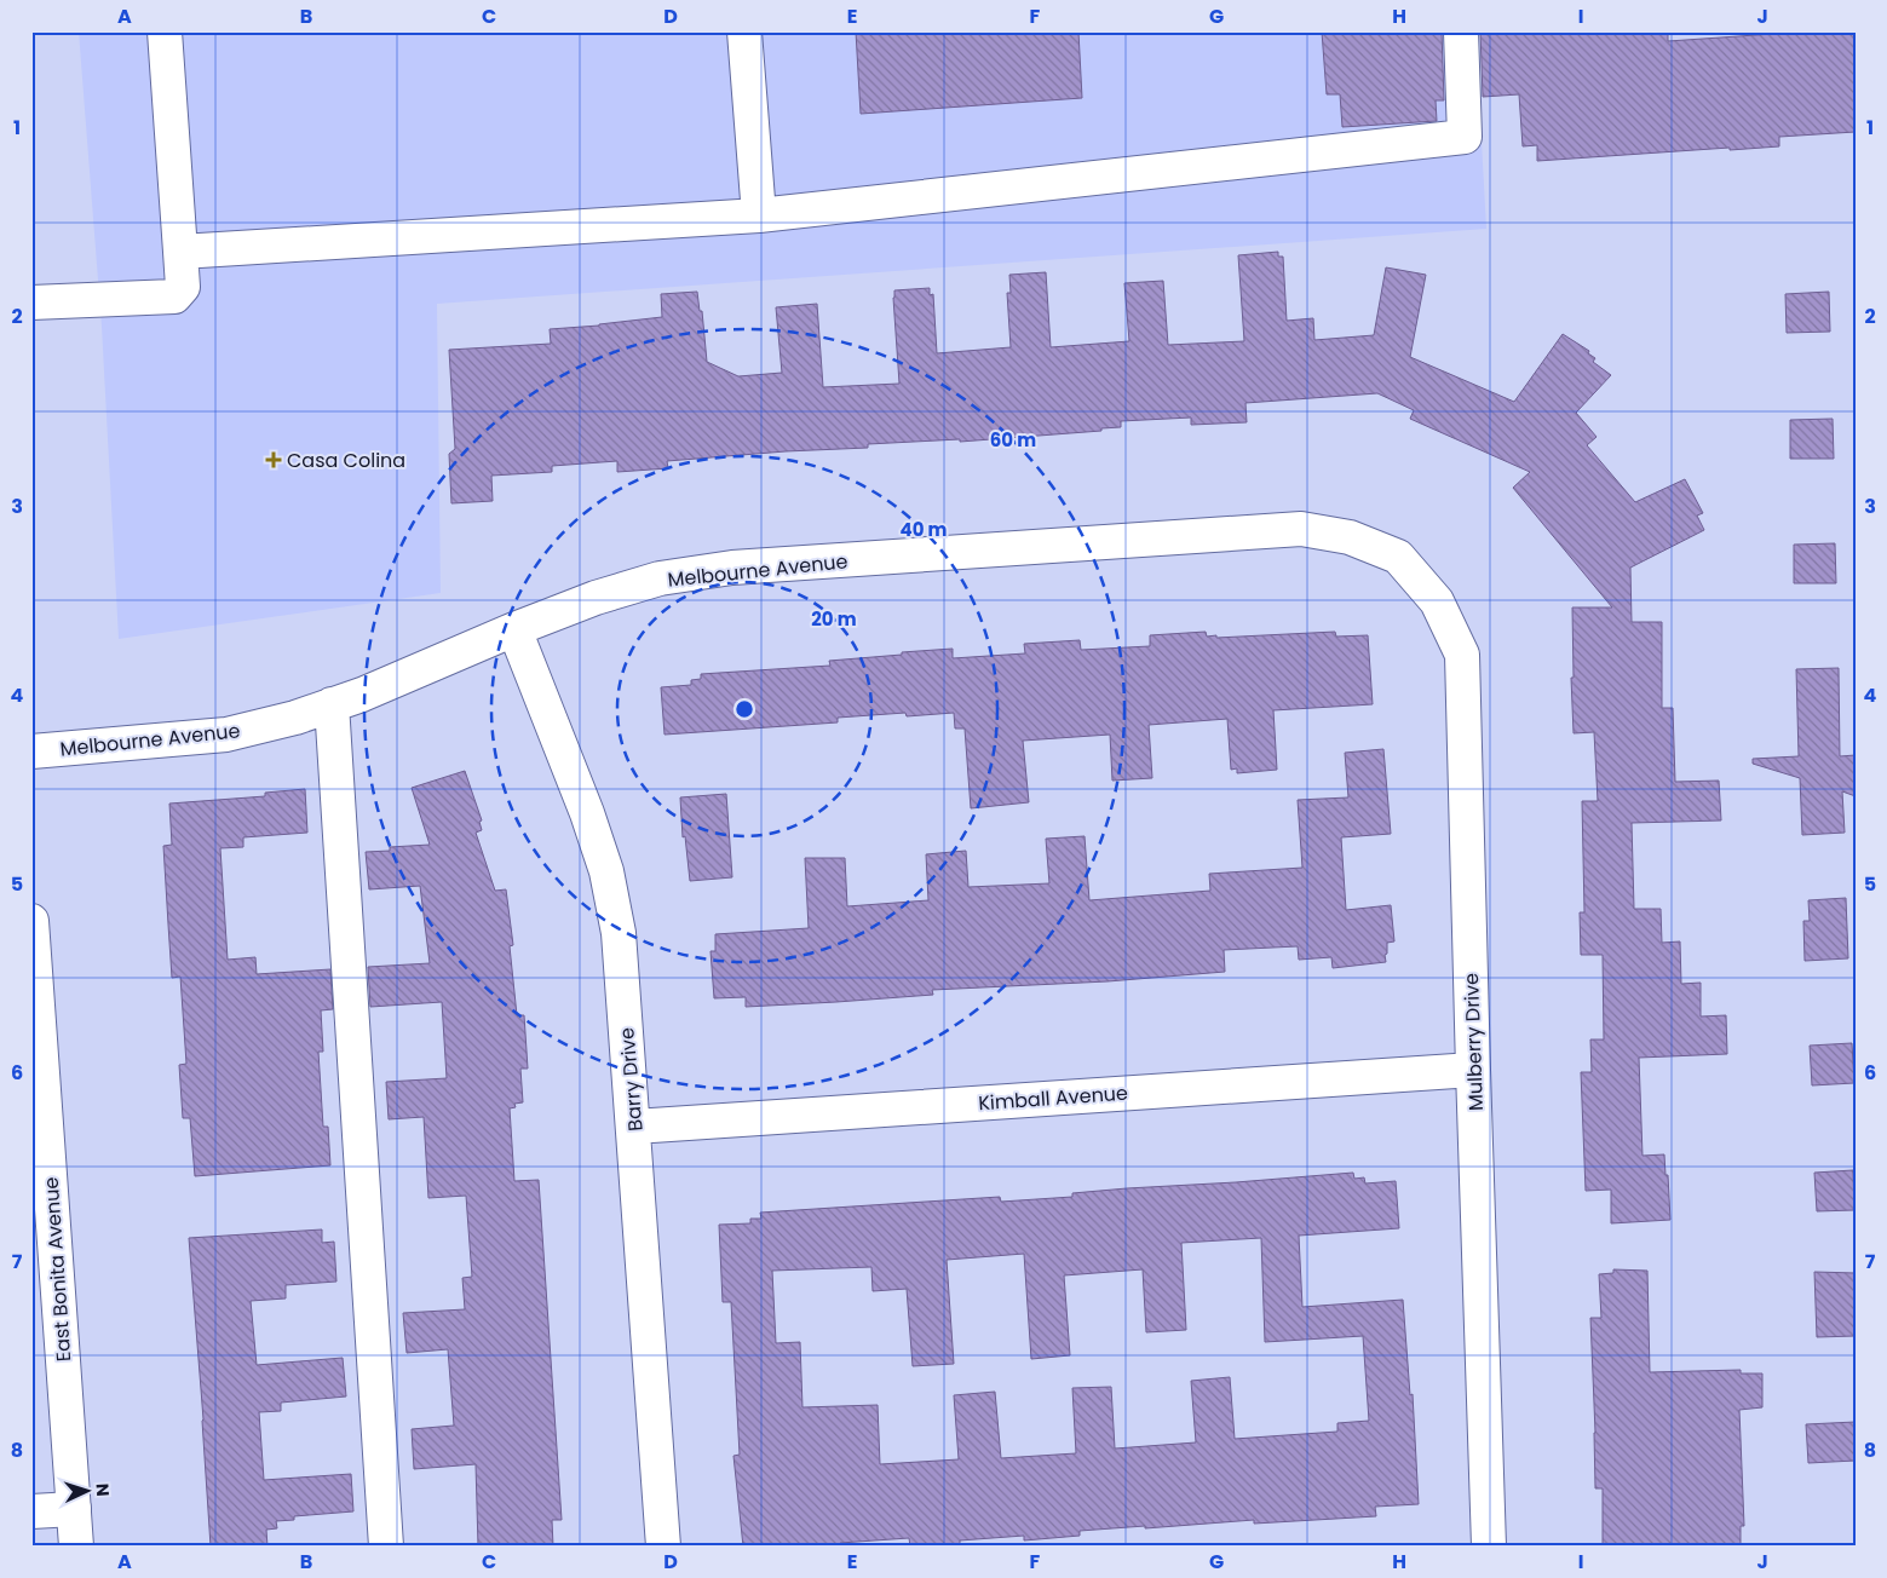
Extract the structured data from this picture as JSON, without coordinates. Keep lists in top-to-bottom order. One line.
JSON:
{"streets":{"street":["Melbourne Avenue","Mulberry Drive","Barry Drive","Kimball Avenue","East Bonita Avenue"]},"crossings":[["Melbourne Avenue","Mulberry Drive"],["Melbourne Avenue","Barry Drive"],["Mulberry Drive","Kimball Avenue"],["Barry Drive","Kimball Avenue"]],"places":{"health":["Casa Colina"]},"north":"right","grid":{"columns":["A","B","C","D","E","F","G","H","I","J"],"rows":["1","2","3","4","5","6","7","8"]},"rings":["60 m","40 m","20 m"]}
